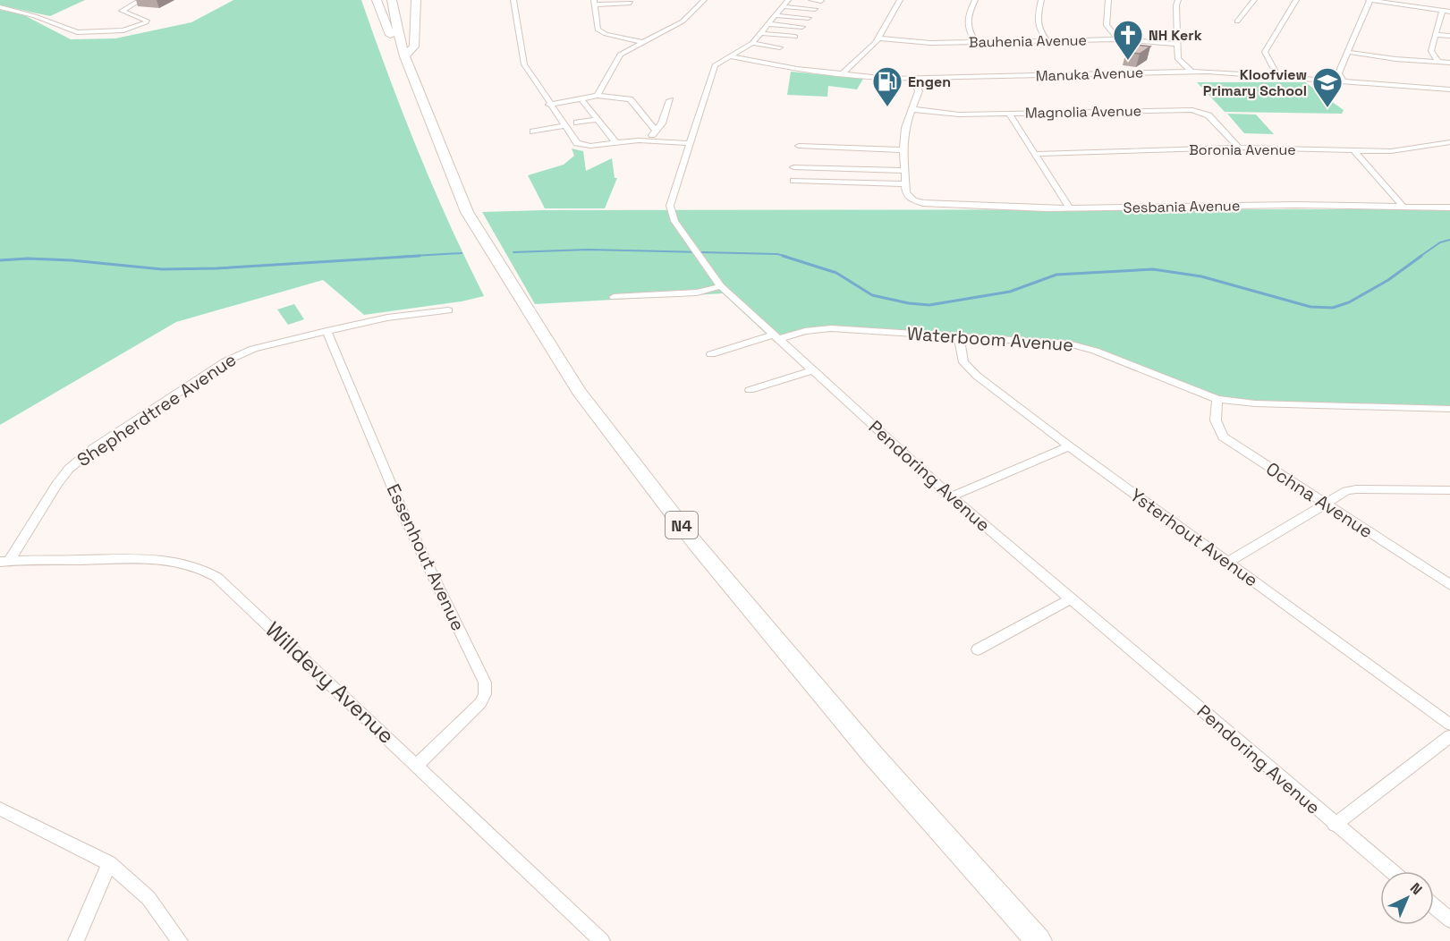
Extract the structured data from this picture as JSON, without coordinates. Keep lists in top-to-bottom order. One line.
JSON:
{"streets":{"highway":["N4"],"street":["Bauhenia Avenue","Manuka Avenue","Magnolia Avenue","Boronia Avenue","Sesbania Avenue","Waterboom Avenue","Shepherdtree Avenue","Pendoring Avenue","Ochna Avenue","Ysterhout Avenue","Essenhout Avenue","Willdevy Avenue"]},"crossings":[["Manuka Avenue","Pendoring Avenue"],["Magnolia Avenue","Boronia Avenue"],["Waterboom Avenue","Pendoring Avenue"],["Waterboom Avenue","Ochna Avenue"],["Waterboom Avenue","Ysterhout Avenue"],["Shepherdtree Avenue","Essenhout Avenue"],["Shepherdtree Avenue","Willdevy Avenue"],["Essenhout Avenue","Willdevy Avenue"]],"places":{"church":["NH Kerk"],"fuel station":["Engen"],"school or university":["Kloofview Primary School"]},"north":"top right"}
